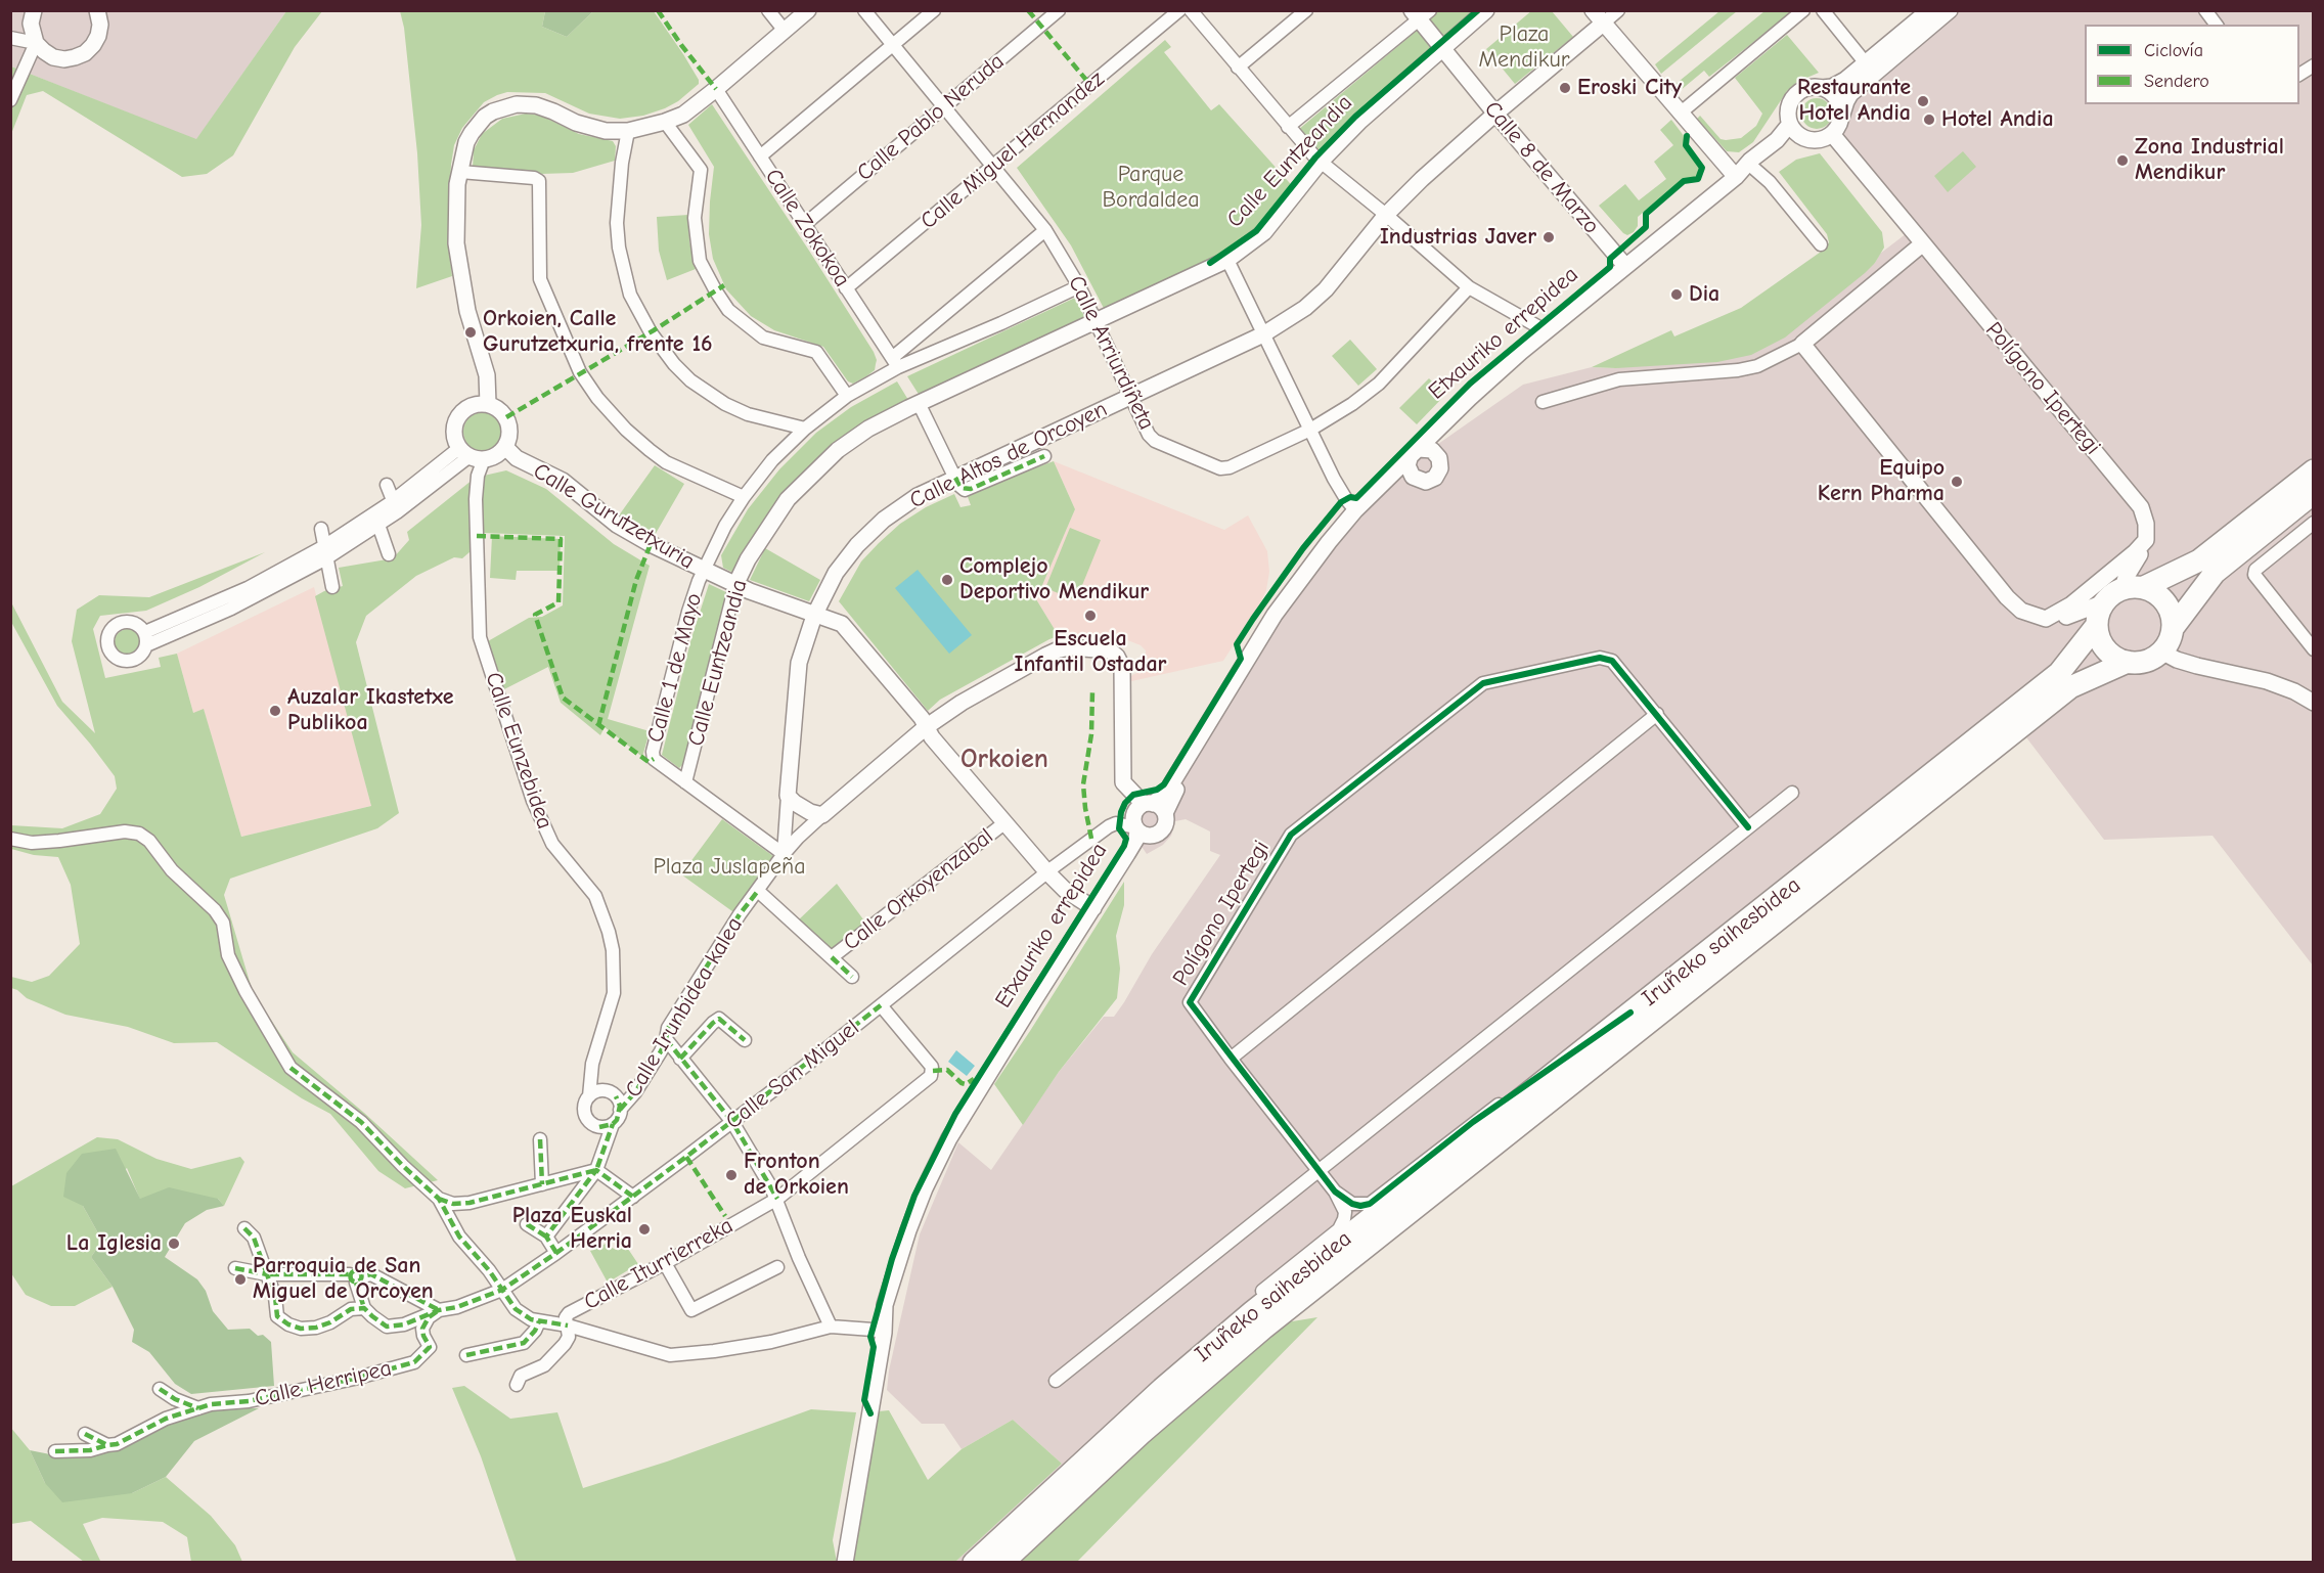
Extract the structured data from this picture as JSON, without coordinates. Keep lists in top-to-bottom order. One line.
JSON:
{"streets":{"highway":["Iruñeko saihesbidea"],"street":["Calle Pablo Neruda","Calle Miguel Hernandez","Calle Euntzeandia","Calle 8 de Marzo","Calle Zokokoa","Etxauriko errepidea","Calle Arriurdiñeta","Polígono Ipertegi","Calle Altos de Orcoyen","Calle Gurutzetxuria","Calle 1 de Mayo","Calle Eunzebidea","Calle Orkoyenzabal","Calle Irunbidea kalea","Calle San Miguel","Calle Iturrierreka","Calle Herripea"]},"crossings":[["Calle Pablo Neruda","Calle Zokokoa"],["Calle Pablo Neruda","Calle Arriurdiñeta"],["Calle Miguel Hernandez","Calle Zokokoa"],["Calle Miguel Hernandez","Calle Arriurdiñeta"],["Calle Euntzeandia","Calle 8 de Marzo"],["Calle Euntzeandia","Calle Arriurdiñeta"],["Calle Euntzeandia","Calle Gurutzetxuria"],["Calle Euntzeandia","Calle 1 de Mayo"],["Calle 8 de Marzo","Etxauriko errepidea"],["Calle 8 de Marzo","Calle Altos de Orcoyen"],["Calle Zokokoa","Calle 1 de Mayo"],["Etxauriko errepidea","Polígono Ipertegi"],["Etxauriko errepidea","Calle Gurutzetxuria"],["Etxauriko errepidea","Calle Irunbidea kalea"],["Etxauriko errepidea","Calle San Miguel"],["Calle Arriurdiñeta","Calle Altos de Orcoyen"],["Calle Arriurdiñeta","Calle 1 de Mayo"],["Polígono Ipertegi","Iruñeko saihesbidea"],["Calle Altos de Orcoyen","Calle Gurutzetxuria"],["Calle Altos de Orcoyen","Calle 1 de Mayo"],["Calle Altos de Orcoyen","Calle Irunbidea kalea"],["Calle Gurutzetxuria","Calle 1 de Mayo"],["Calle Gurutzetxuria","Calle Eunzebidea"],["Calle Gurutzetxuria","Calle Orkoyenzabal"],["Calle Gurutzetxuria","Calle Irunbidea kalea"],["Calle Gurutzetxuria","Calle San Miguel"],["Calle 1 de Mayo","Calle Irunbidea kalea"],["Calle Eunzebidea","Calle Irunbidea kalea"],["Calle San Miguel","Calle Iturrierreka"],["Calle San Miguel","Calle Herripea"]],"districts":["Orkoien"],"parks":["Plaza Mendikur","Parque Bordaldea","Plaza Juslapeña"],"places":["Eroski City","Restaurante Hotel Andia","Hotel Andia","Zona Industrial Mendikur","Industrias Javer","Dia","Orkoien, Calle Gurutzetxuria, frente 16","Equipo Kern Pharma","Complejo Deportivo Mendikur","Escuela Infantil Ostadar","Auzalar Ikastetxe Publikoa","Fronton de Orkoien","Plaza Euskal Herria","La Iglesia","Parroquia de San Miguel de Orcoyen"],"legend":["Ciclovía","Sendero"]}
